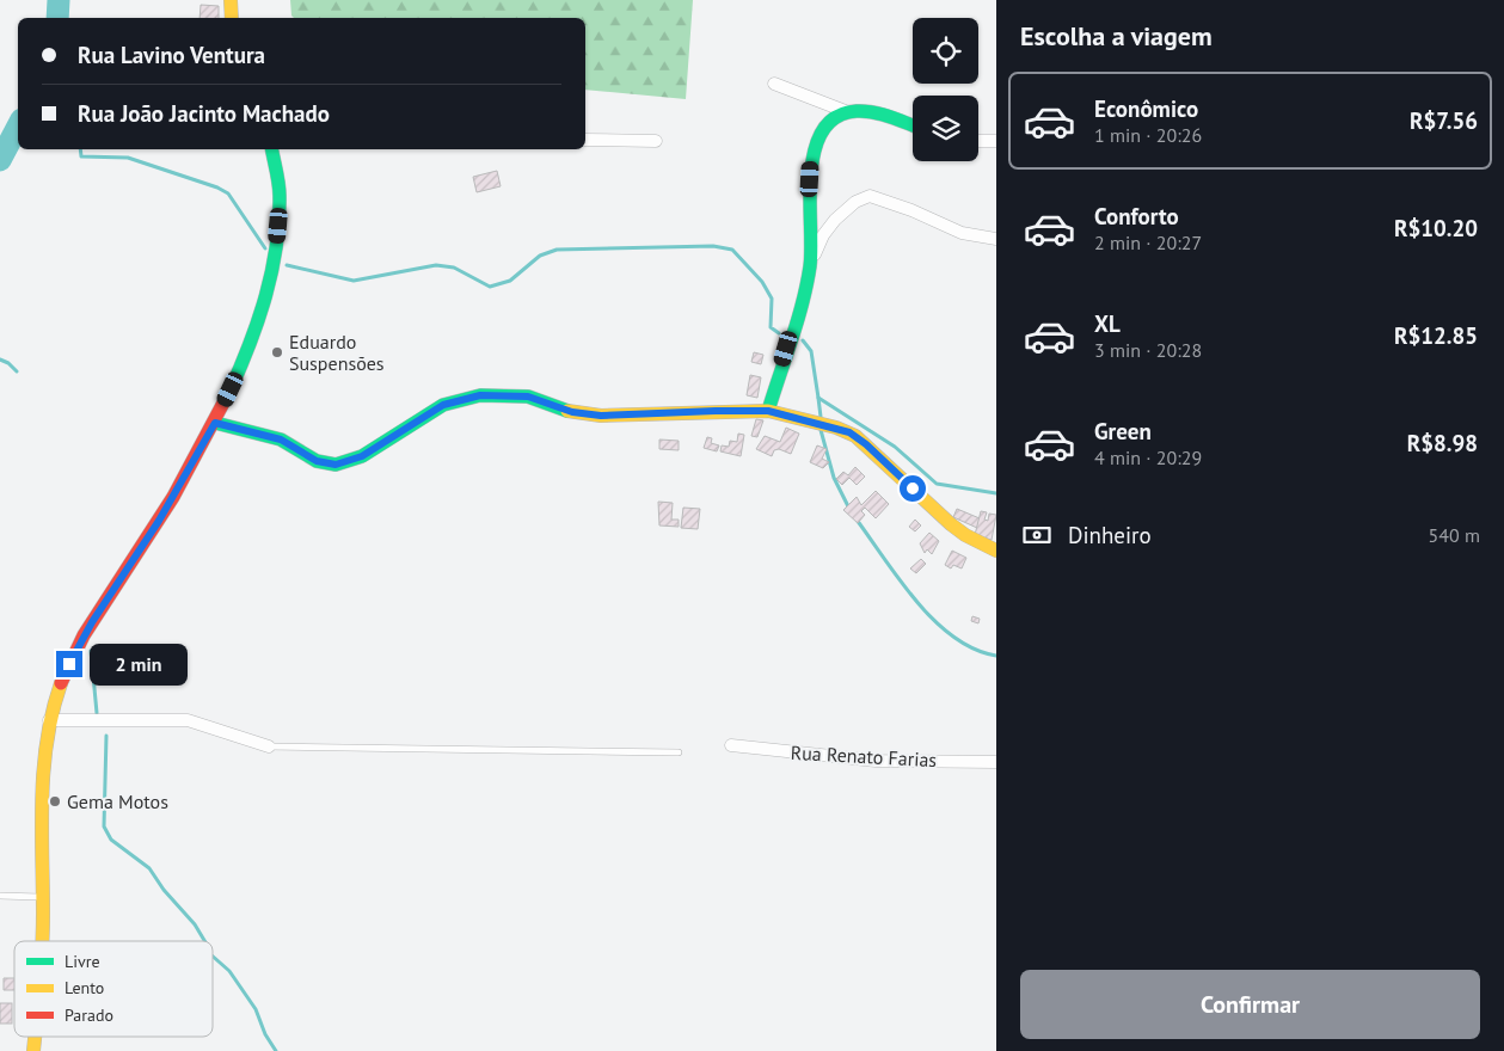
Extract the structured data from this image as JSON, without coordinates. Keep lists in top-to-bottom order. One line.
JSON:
{"streets":{"street":["Rua Renato Farias"]},"places":["Eduardo Suspensões","Gema Motos"],"legend":["Livre","Lento","Parado"],"page":{"heading":"Escolha a viagem","banner":["Rua Lavino Ventura","Rua João Jacinto Machado"],"list":[{"name":"Econômico","note":"1 min · 20:26","value":"R$7.56"},{"name":"Conforto","note":"2 min · 20:27","value":"R$10.20"},{"name":"XL","note":"3 min · 20:28","value":"R$12.85"},{"name":"Green","note":"4 min · 20:29","value":"R$8.98"}],"pay":["Dinheiro","540 m"],"bubble":"2 min","buttons":"Confirmar"}}
